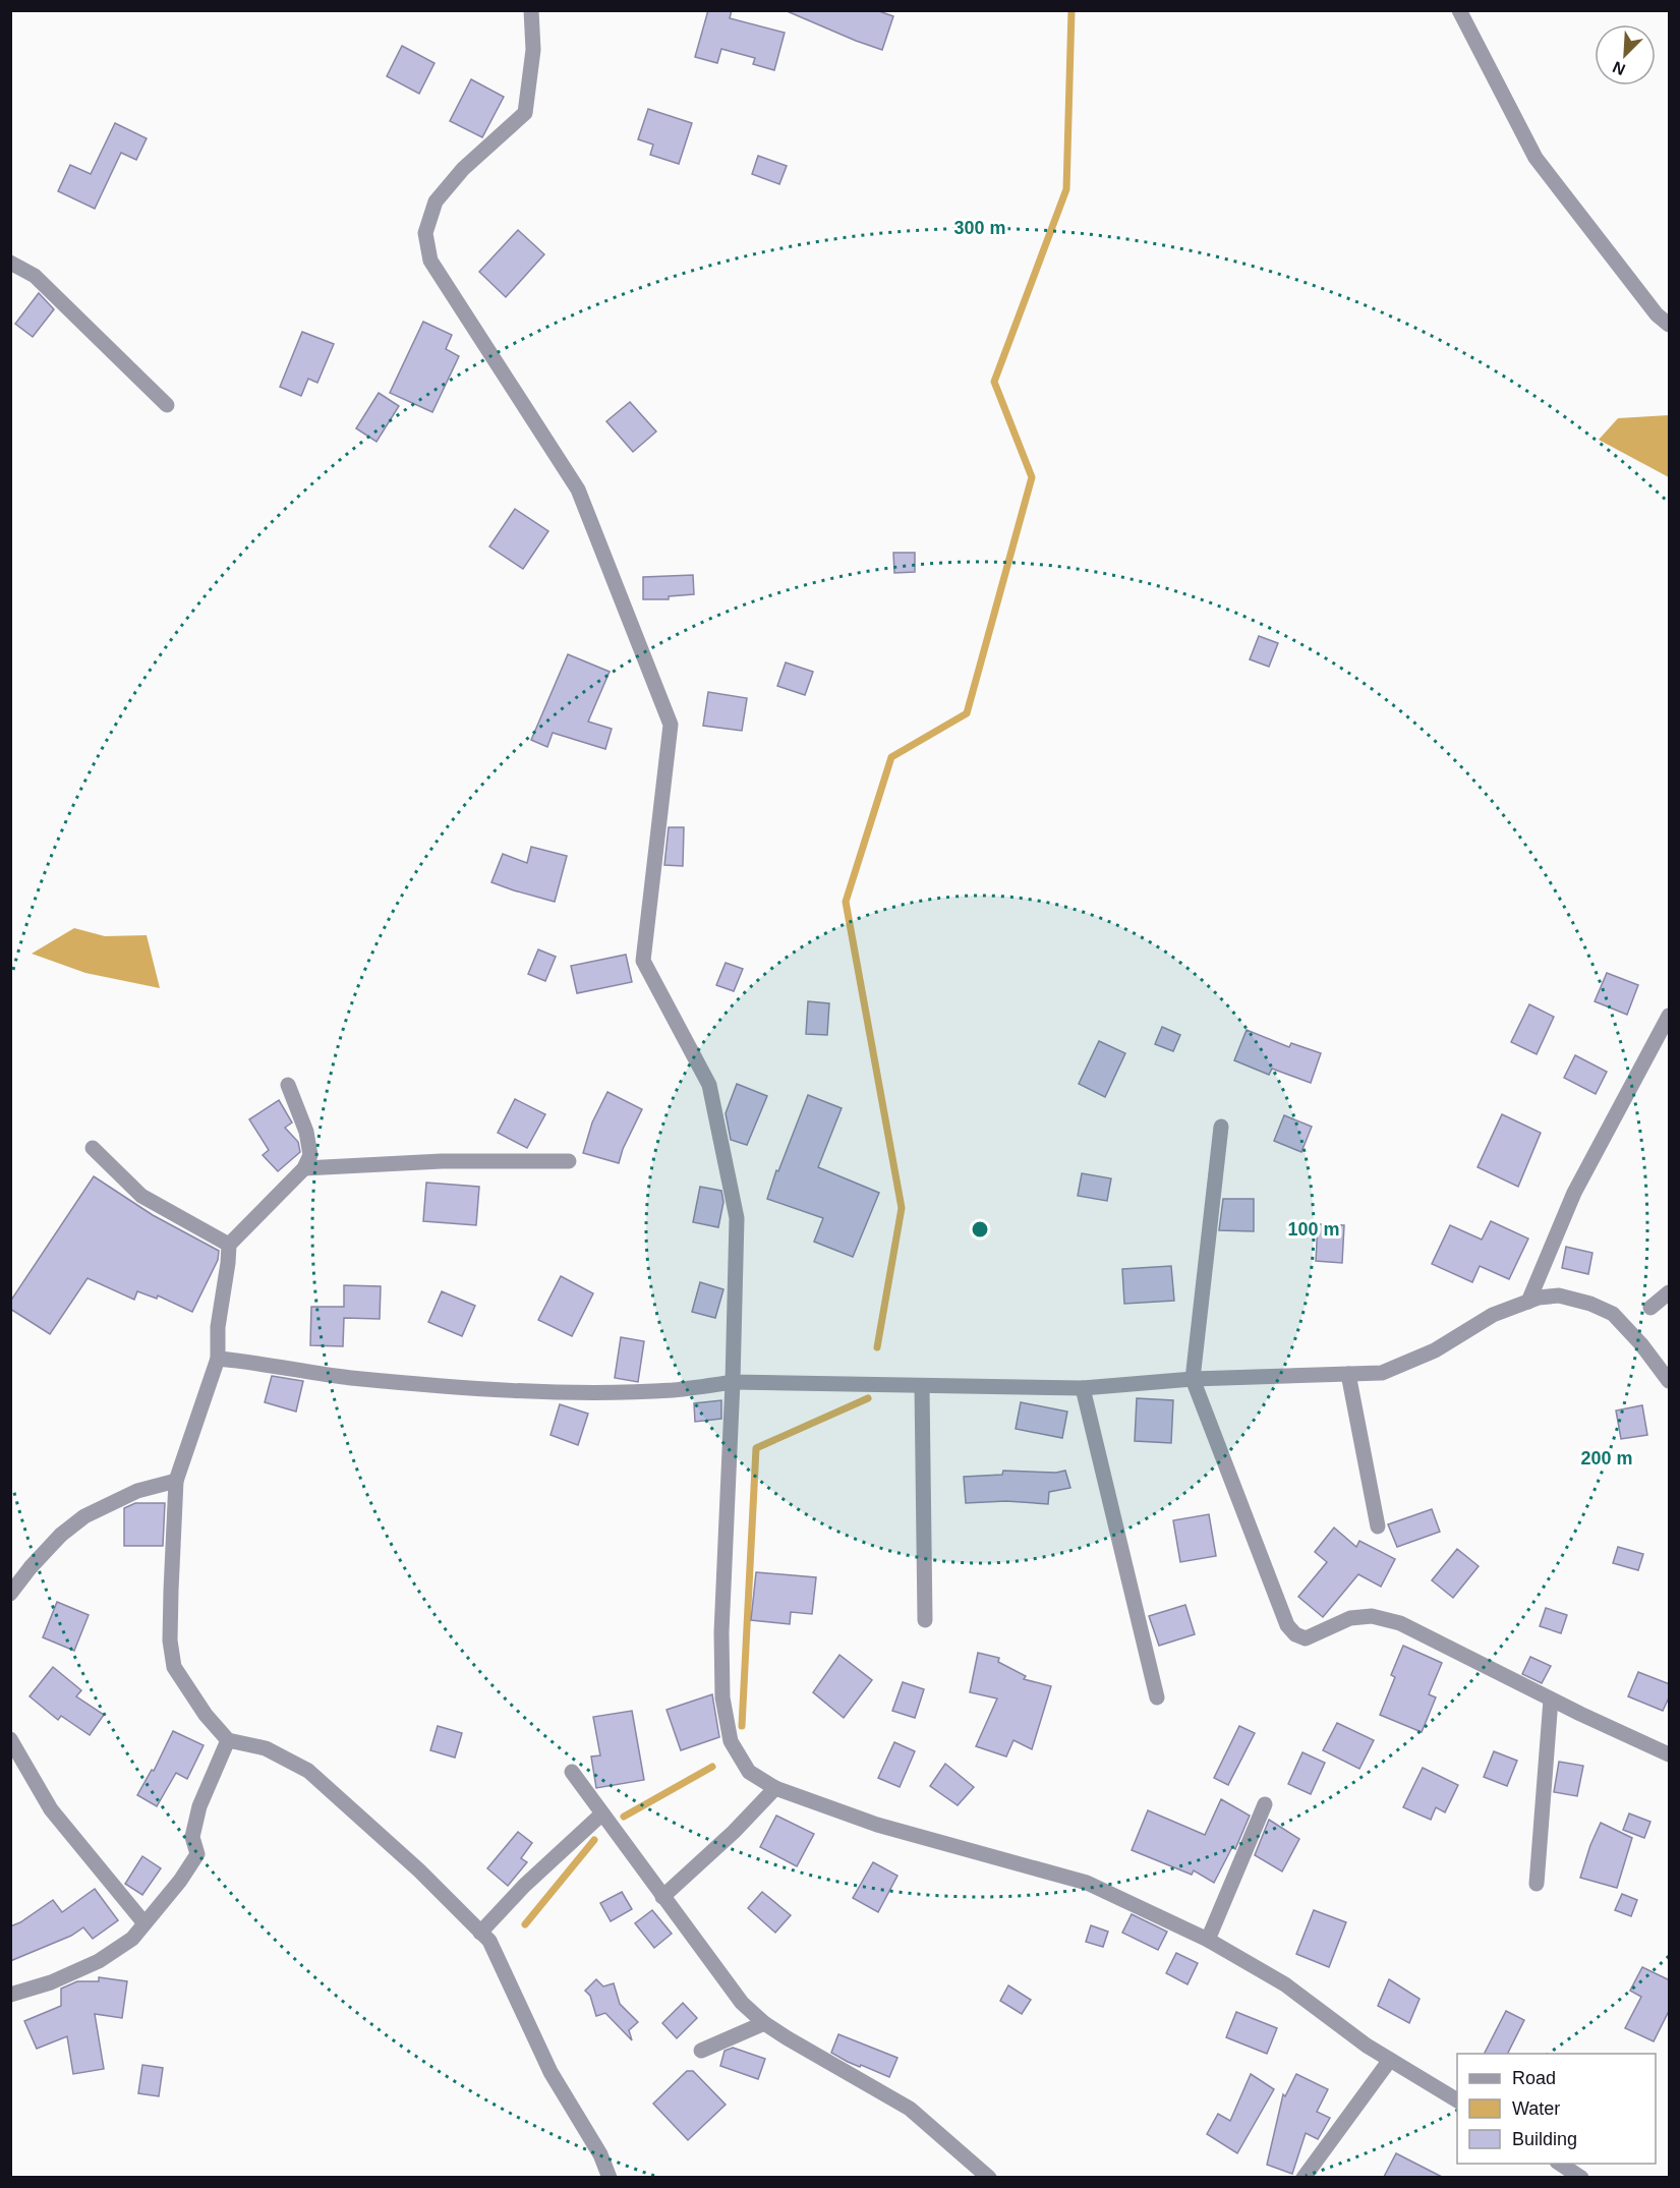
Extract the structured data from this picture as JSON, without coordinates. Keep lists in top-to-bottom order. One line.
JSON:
{"legend":["Road","Water","Building"],"north":"bottom left","rings":["300 m","100 m","200 m"]}
